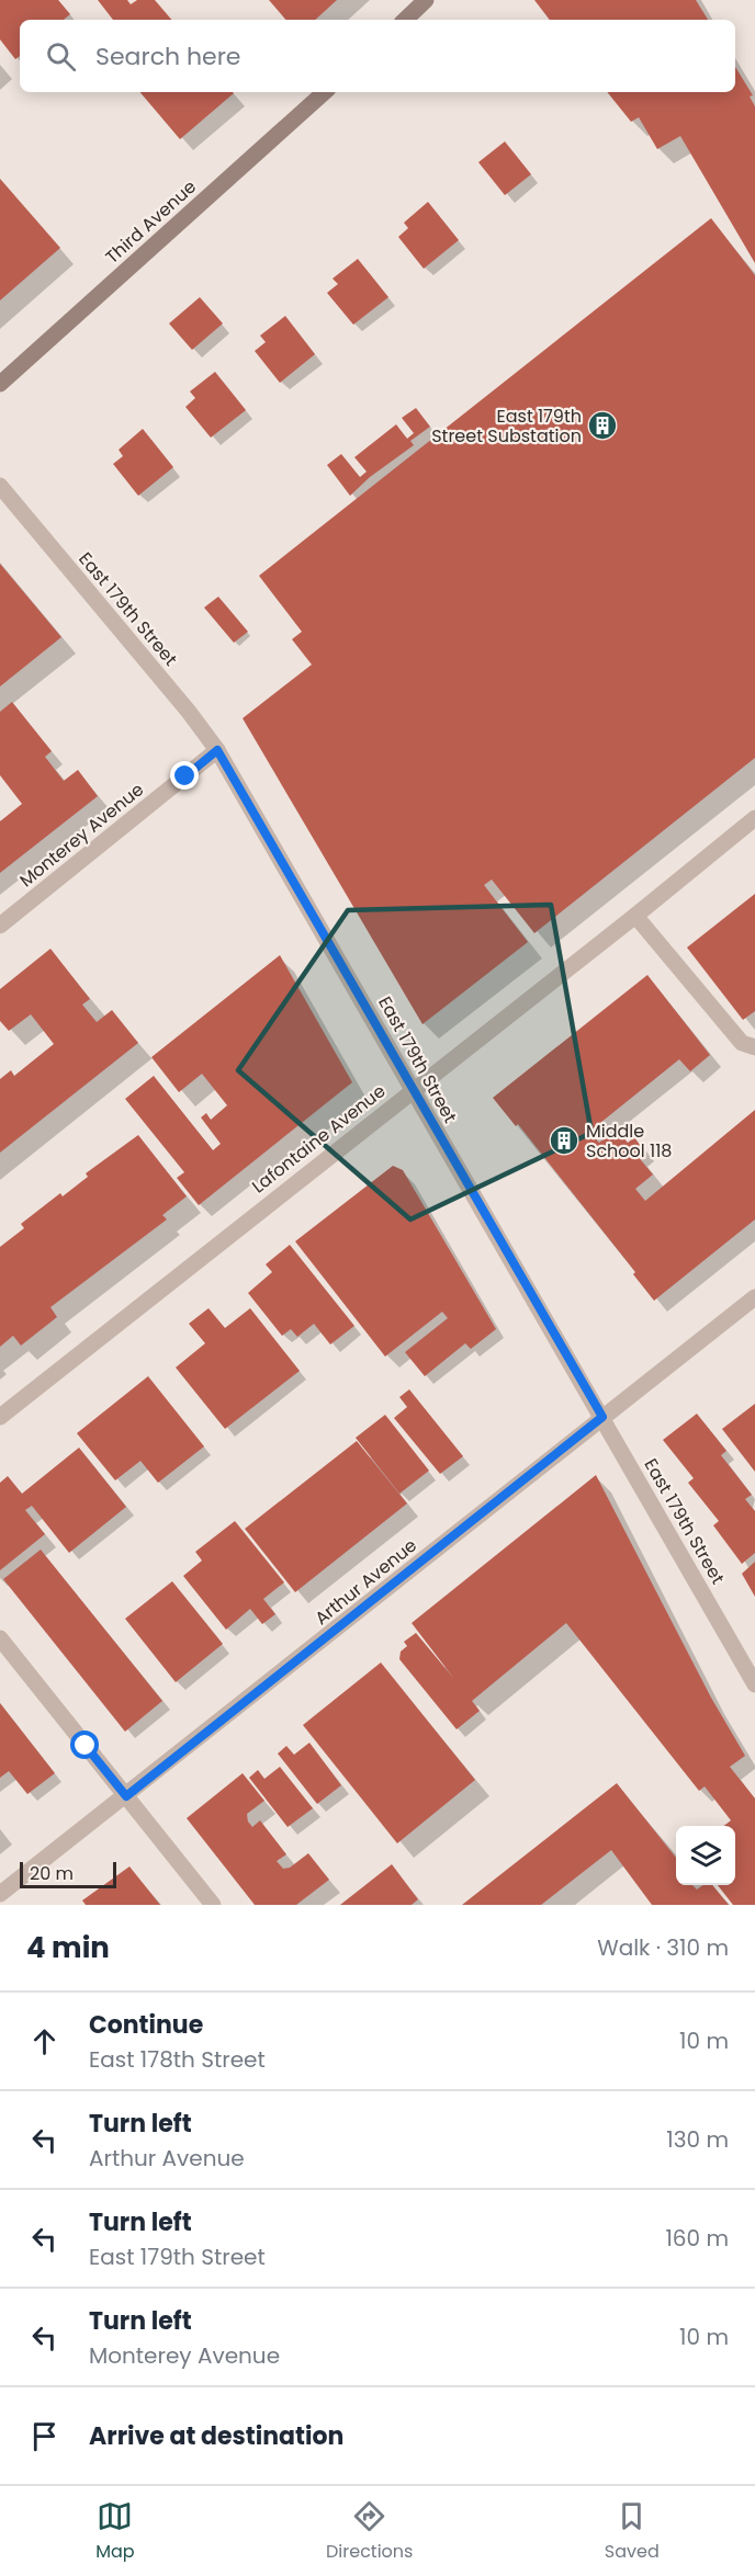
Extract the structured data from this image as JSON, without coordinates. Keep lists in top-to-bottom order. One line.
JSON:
{"streets":{"main road":["Third Avenue"],"street":["East 179th Street","Monterey Avenue","Lafontaine Avenue","Arthur Avenue"]},"crossings":[["East 179th Street","Monterey Avenue"],["East 179th Street","Lafontaine Avenue"],["East 179th Street","Arthur Avenue"]],"places":{"building":["East 179th Street Substation","Middle School 118"]},"scale_bar":"20 m","page":{"search":"Search here","scale":"20 m","heading":["4 min","Walk · 310 m"],"list":[["Continue","East 178th Street","10 m"],["Turn left","Arthur Avenue","130 m"],["Turn left","East 179th Street","160 m"],["Turn left","Monterey Avenue","10 m"],"Arrive at destination"],"nav":["Map","Directions","Saved"]}}
